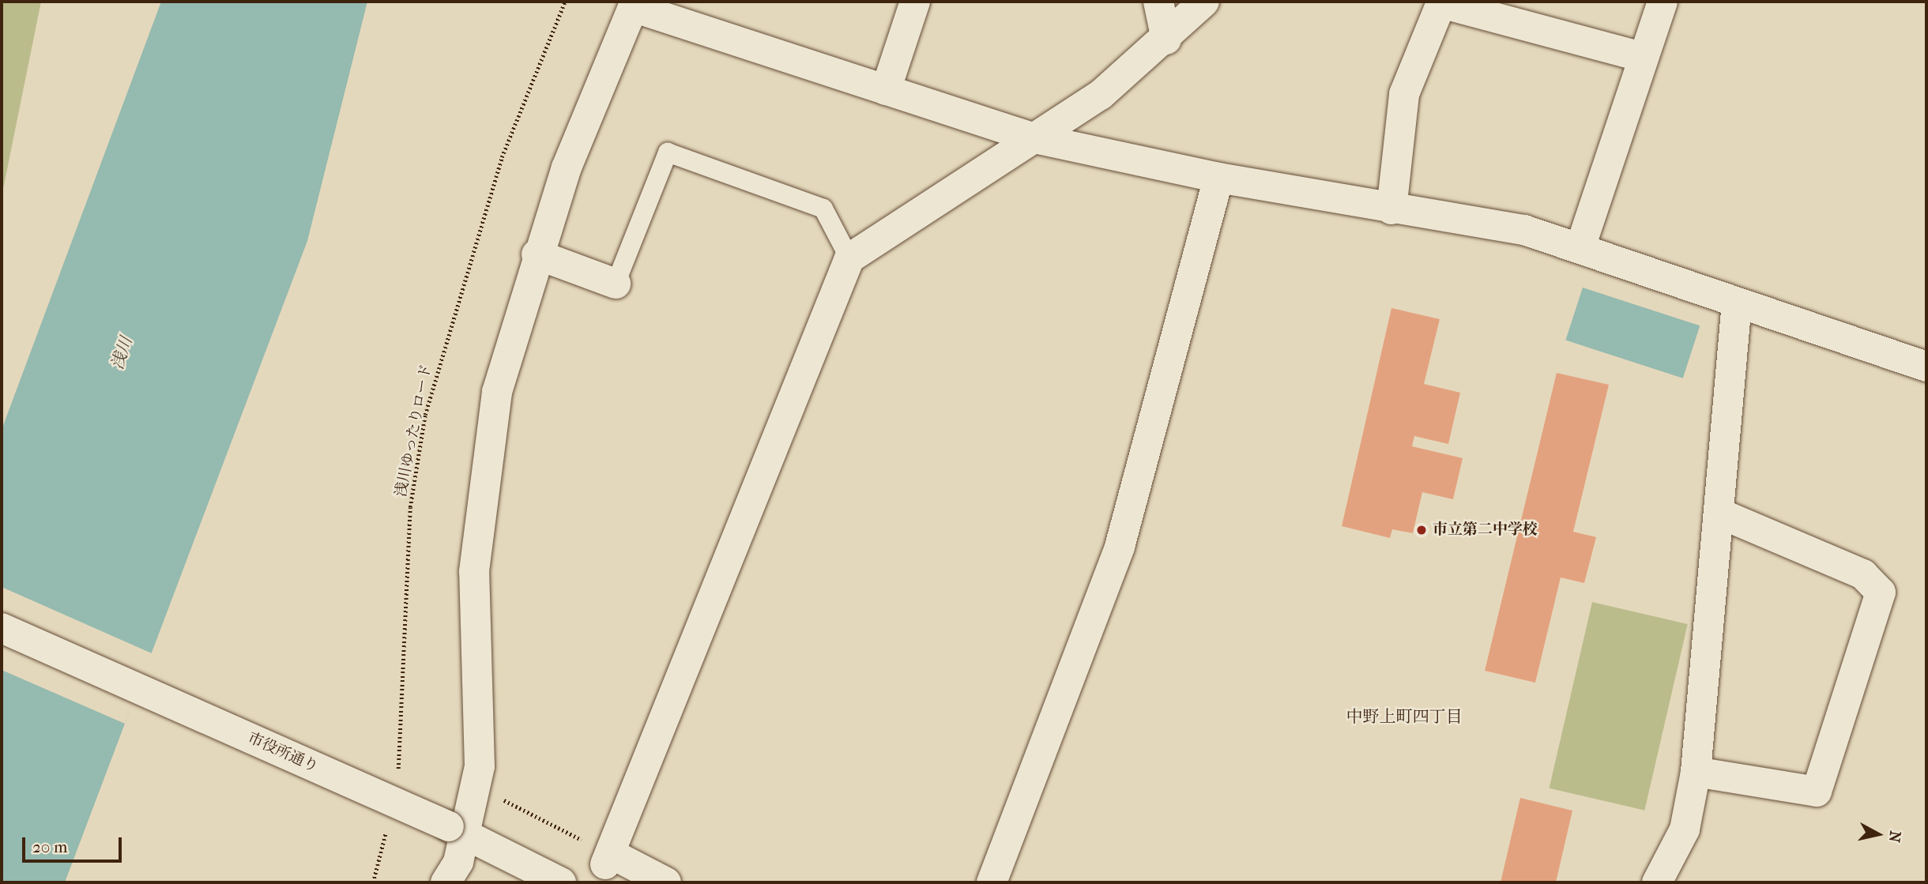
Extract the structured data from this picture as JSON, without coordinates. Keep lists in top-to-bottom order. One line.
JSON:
{"streets":{"street":["市役所通り"],"path":["浅川ゆったりロード"]},"districts":["中野上町四丁目"],"water":["浅川"],"places":["市立第二中学校"],"scale_bar":"20 m","north":"right"}
